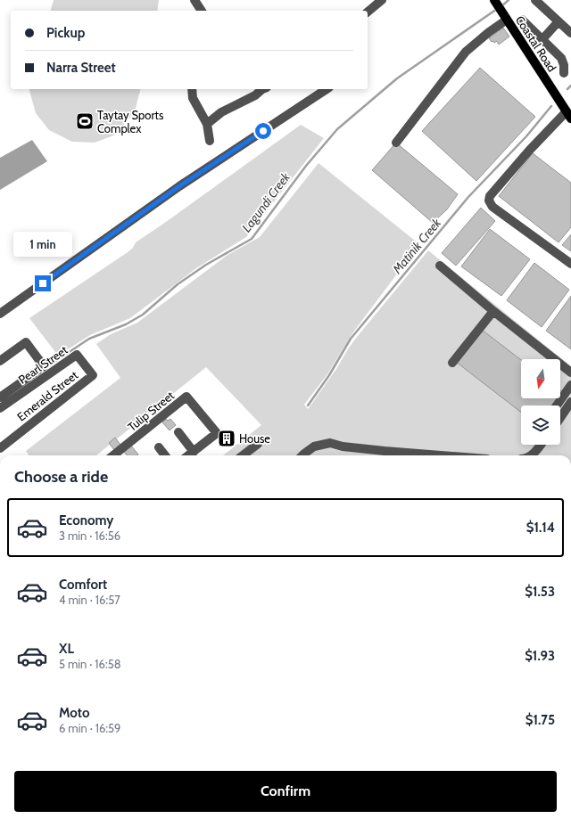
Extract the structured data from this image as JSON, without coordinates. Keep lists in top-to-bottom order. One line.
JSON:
{"streets":{"main road":["Coastal Road"],"street":["Pearl Street","Emerald Street","Tulip Street"]},"crossings":[["Pearl Street","Emerald Street"]],"water":["Lagundi Creek","Matinik Creek"],"places":{"sports":["Taytay Sports Complex"],"building":["House"]},"north":"bottom","page":{"banner":["Pickup","Narra Street"],"bubble":"1 min","heading":"Choose a ride","list":[{"name":"Economy","note":"3 min · 16:56","value":"$1.14"},{"name":"Comfort","note":"4 min · 16:57","value":"$1.53"},{"name":"XL","note":"5 min · 16:58","value":"$1.93"},{"name":"Moto","note":"6 min · 16:59","value":"$1.75"}],"buttons":"Confirm"}}
